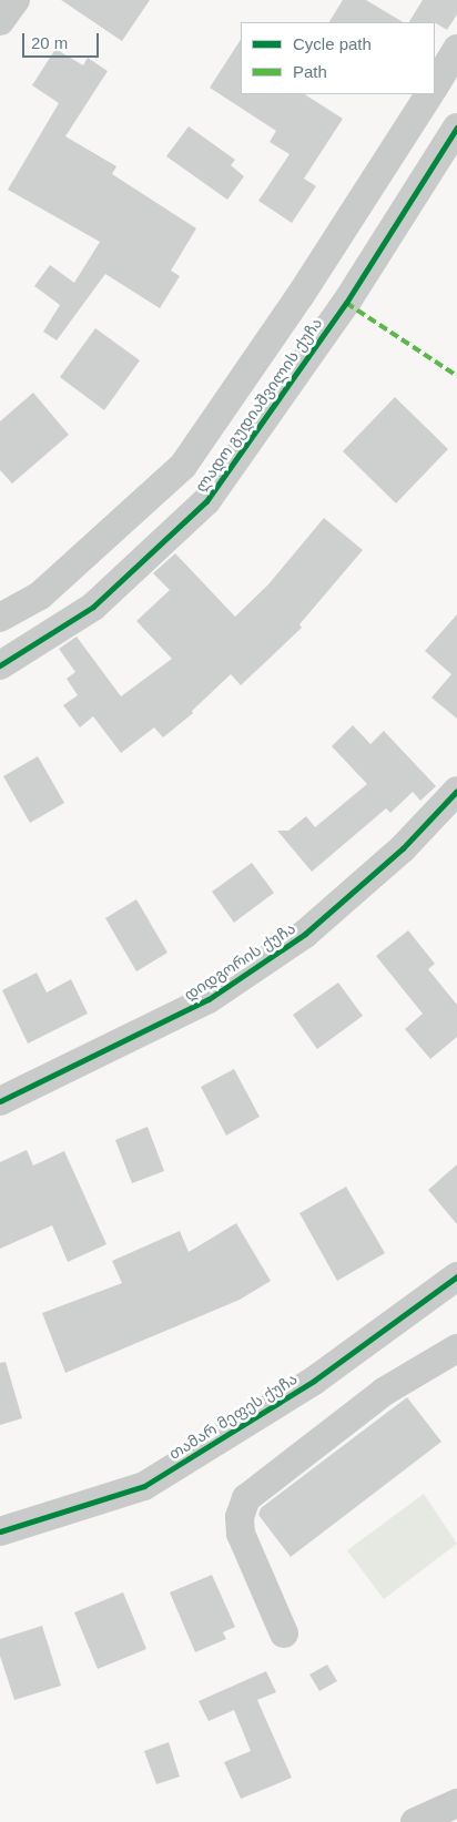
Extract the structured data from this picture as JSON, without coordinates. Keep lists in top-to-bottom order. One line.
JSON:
{"streets":{"street":["ლადო გუდიაშვილის ქუჩა","დიდგორის ქუჩა","თამარ მეფეს ქუჩა"]},"legend":["Cycle path","Path"],"scale_bar":"20 m"}
